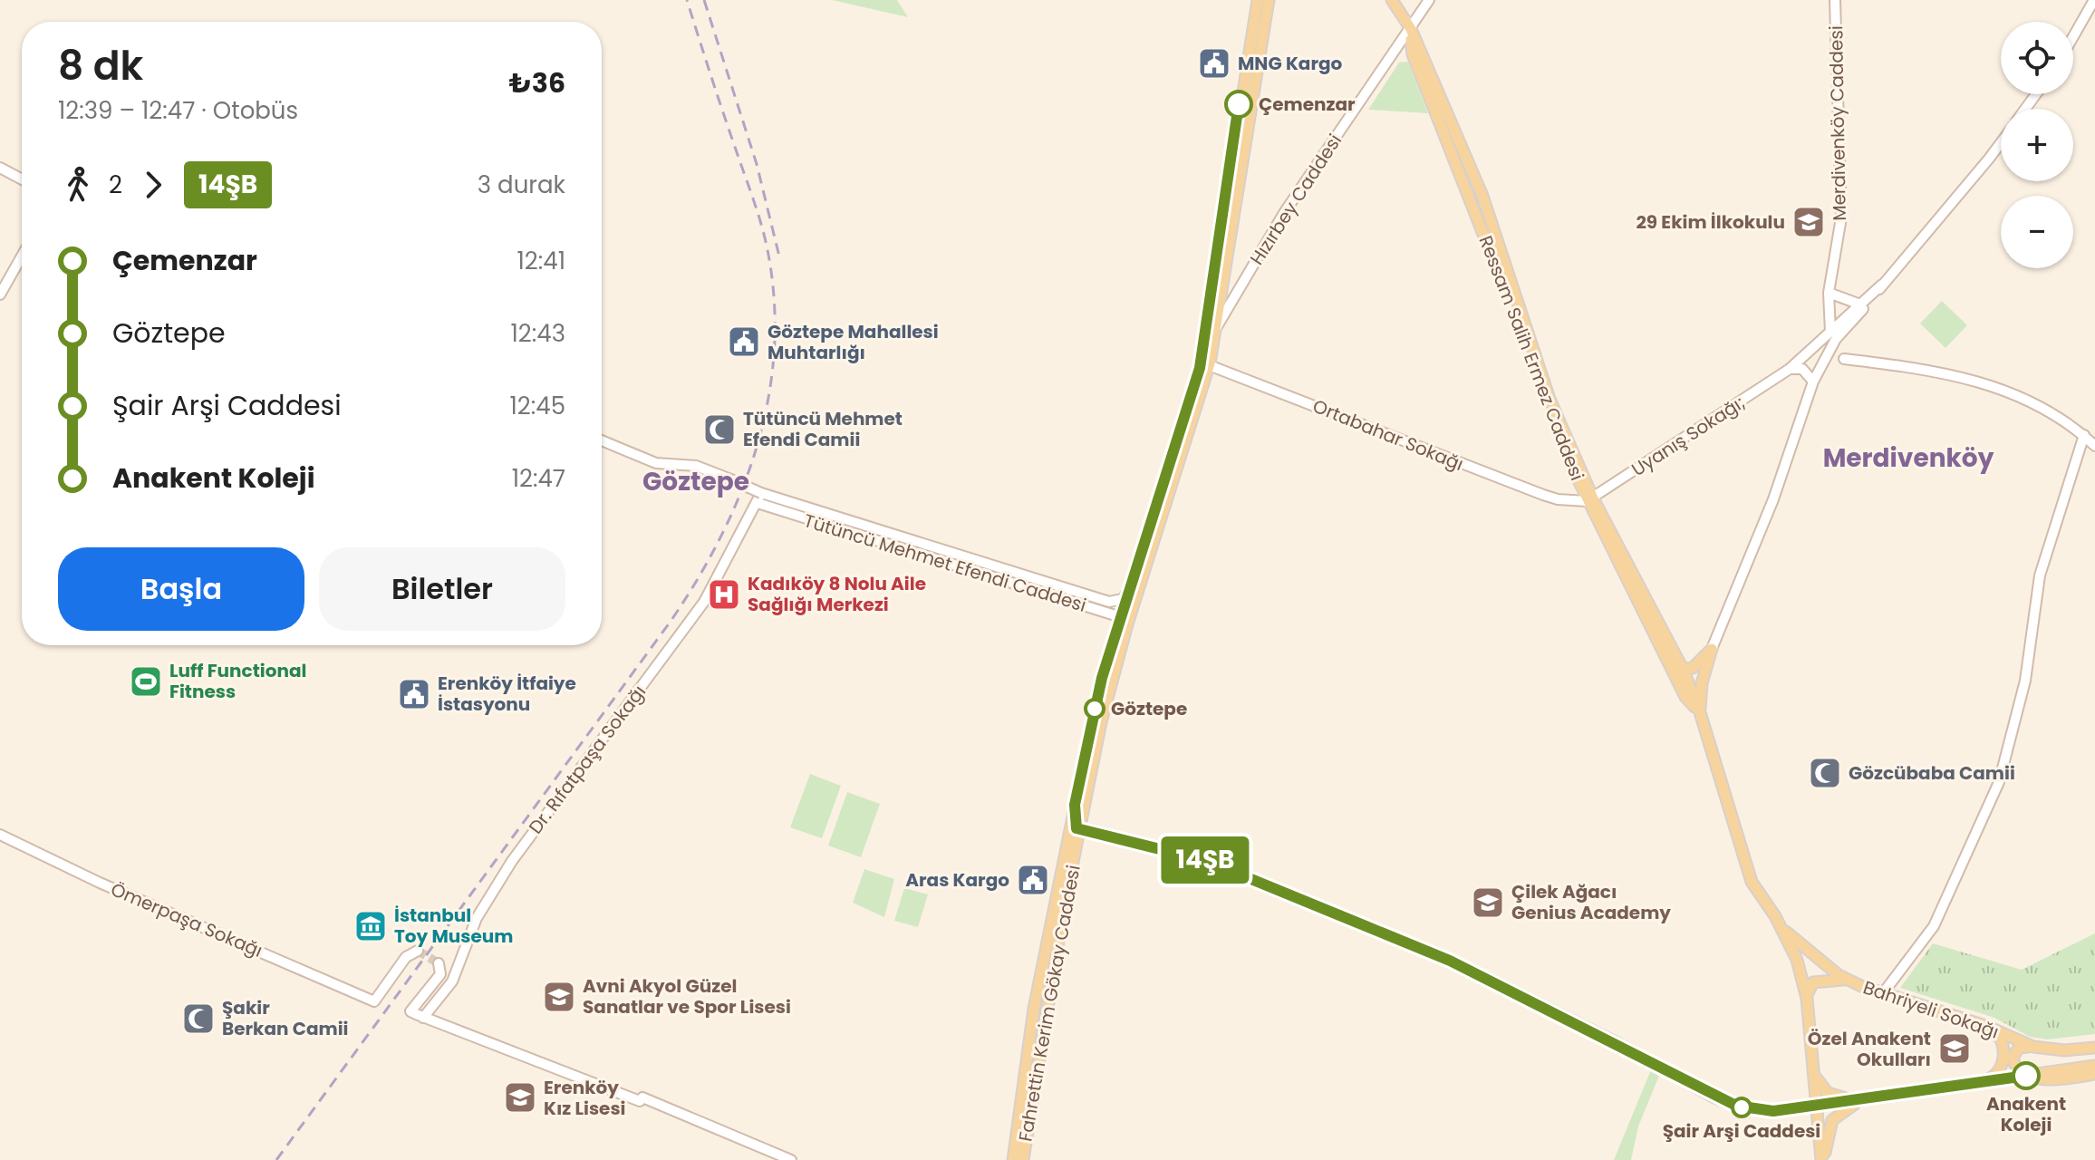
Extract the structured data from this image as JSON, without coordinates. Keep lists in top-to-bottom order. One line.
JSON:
{"streets":{"main road":["Ressam Salih Ermez Caddesi","Fahrettin Kerim Gökay Caddesi","Bahriyeli Sokağı"],"street":["Merdivenköy Caddesi","Hızırbey Caddesi","Ortabahar Sokağı","Uyanış Sokağı;","Tütüncü Mehmet Efendi Caddesi","Dr. Rıfatpaşa Sokağı","Ömerpaşa Sokağı"]},"crossings":[["Merdivenköy Caddesi","Uyanış Sokağı;"],["Hızırbey Caddesi","Ressam Salih Ermez Caddesi"],["Hızırbey Caddesi","Fahrettin Kerim Gökay Caddesi"],["Ressam Salih Ermez Caddesi","Ortabahar Sokağı"],["Ressam Salih Ermez Caddesi","Uyanış Sokağı;"],["Ressam Salih Ermez Caddesi","Bahriyeli Sokağı"],["Ortabahar Sokağı","Uyanış Sokağı;"],["Ortabahar Sokağı","Fahrettin Kerim Gökay Caddesi"],["Tütüncü Mehmet Efendi Caddesi","Dr. Rıfatpaşa Sokağı"],["Tütüncü Mehmet Efendi Caddesi","Fahrettin Kerim Gökay Caddesi"]],"districts":["Merdivenköy","Göztepe"],"places":{"public building":["MNG Kargo","Göztepe Mahallesi Muhtarlığı","Erenköy İtfaiye İstasyonu","Aras Kargo"],"other":["Çemenzar","Göztepe","Anakent Koleji","Şair Arşi Caddesi"],"school or university":["29 Ekim İlkokulu","Çilek Ağacı Genius Academy","Avni Akyol Güzel Sanatlar ve Spor Lisesi","Özel Anakent Okulları","Erenköy Kız Lisesi"],"mosque":["Tütüncü Mehmet Efendi Camii","Gözcübaba Camii","Şakir Berkan Camii"],"hospital":["Kadıköy 8 Nolu Aile Sağlığı Merkezi"],"sports":["Luff Functional Fitness"],"museum":["İstanbul Toy Museum"]},"lines":["bus line 14ŞB"],"page":{"on_map":"14ŞB","map_buttons":["+","−"],"heading":["8 dk","12:39 – 12:47 · Otobüs","₺36"],"legs":["2","14ŞB","3 durak"],"list":[{"name":"Çemenzar","value":"12:41"},{"name":"Göztepe","value":"12:43"},{"name":"Şair Arşi Caddesi","value":"12:45"},{"name":"Anakent Koleji","value":"12:47"}],"buttons":["Başla","Biletler"]}}
